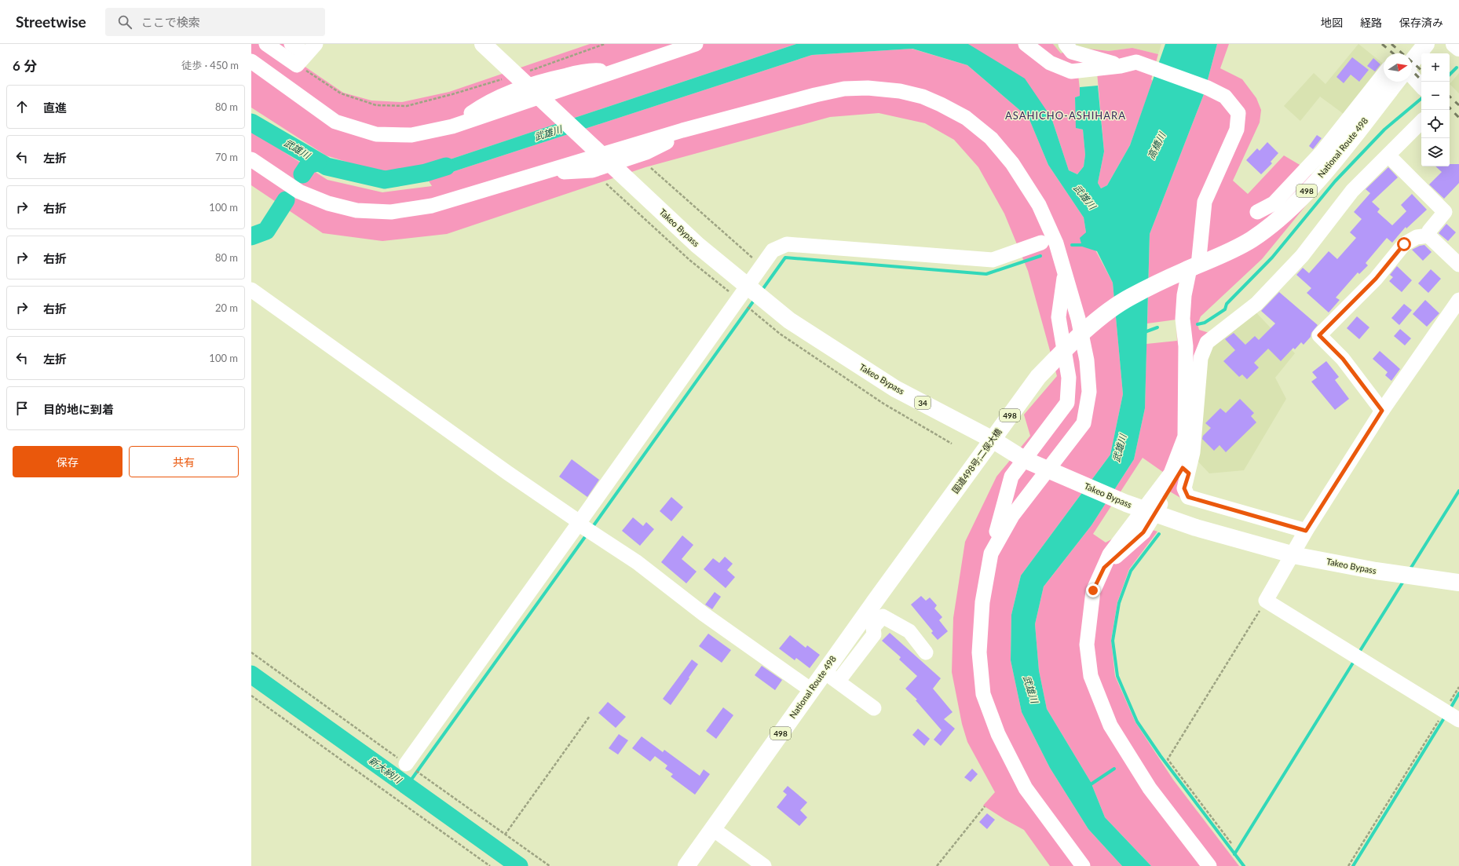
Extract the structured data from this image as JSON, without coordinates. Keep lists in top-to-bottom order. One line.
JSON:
{"streets":{"highway":["National Route 498","498","Takeo Bypass","34","国道498号;二俣大橋"]},"crossings":[["National Route 498","国道498号;二俣大橋"],["Takeo Bypass","国道498号;二俣大橋"]],"districts":["ASAHICHO-ASHIHARA"],"water":["武雄川","高橋川","新大納川"],"north":"right","page":{"header":"Streetwise","search":"ここで検索","nav":["地図","経路","保存済み"],"heading":["6 分","徒歩 · 450 m"],"map_buttons":["+","−"],"list":[["直進","80 m"],["左折","70 m"],["右折","100 m"],["右折","80 m"],["右折","20 m"],["左折","100 m"],"目的地に到着"],"buttons":["保存","共有"]}}
